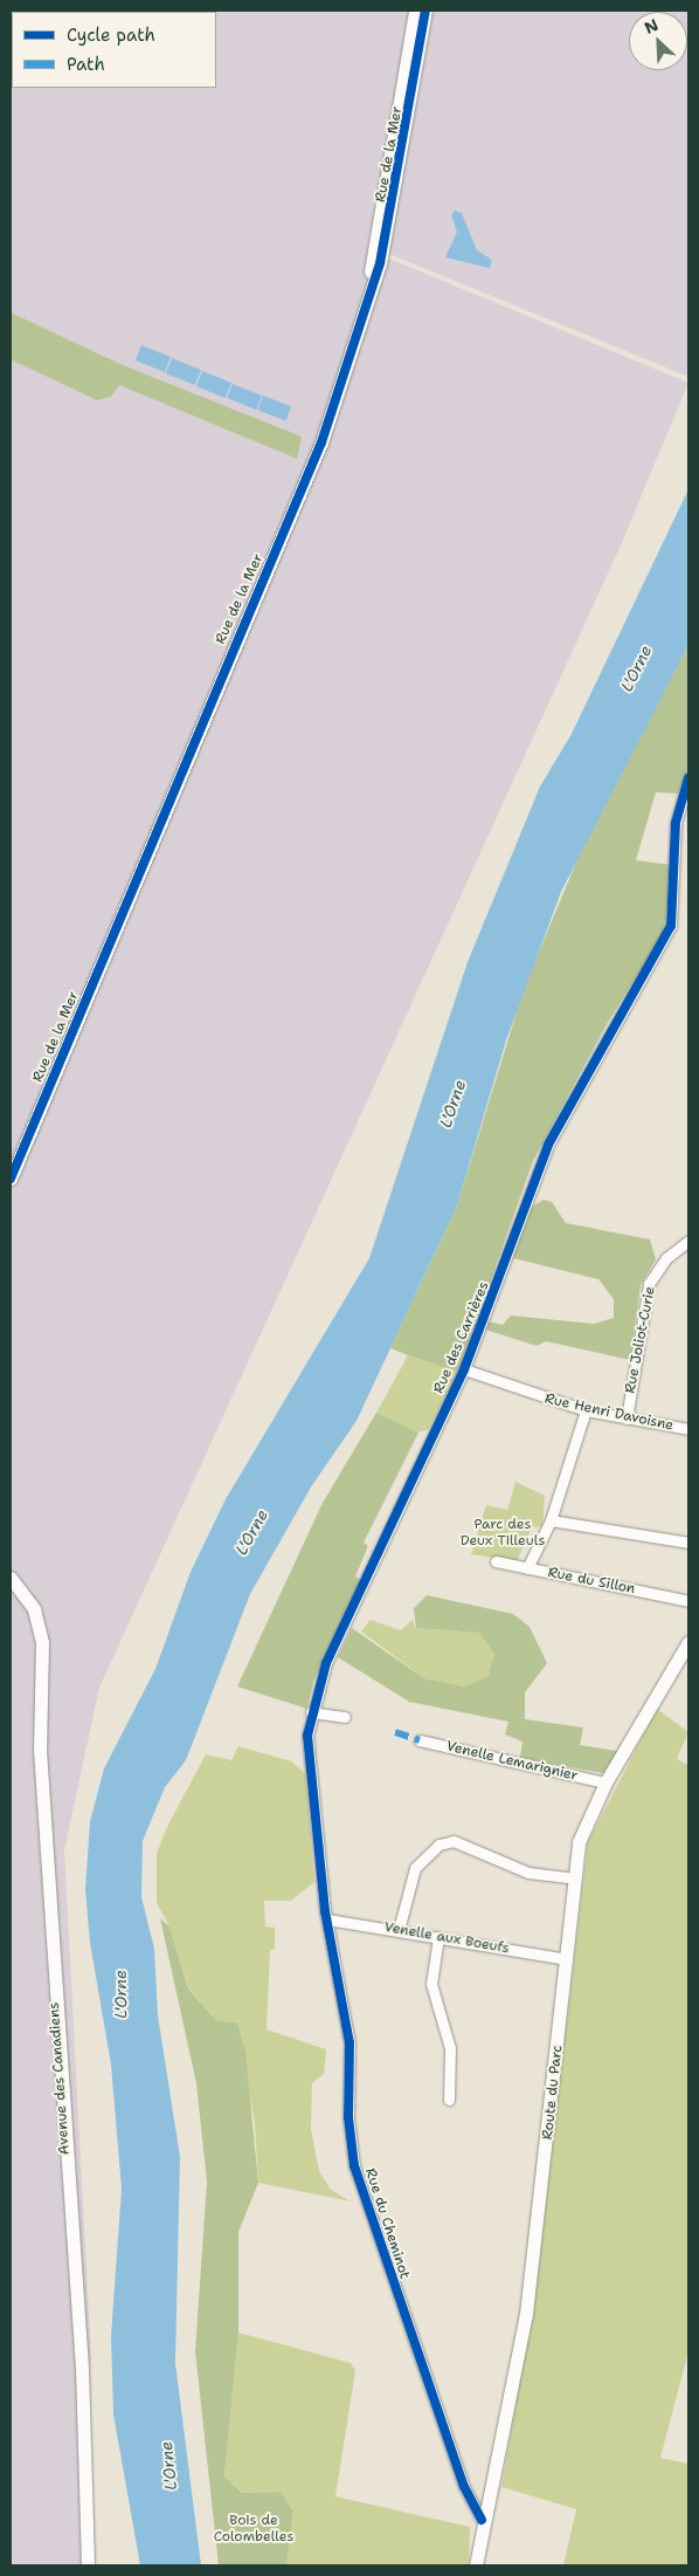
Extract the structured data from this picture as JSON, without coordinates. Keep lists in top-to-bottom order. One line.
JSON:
{"streets":{"street":["Rue de la Mer","Rue des Carrières","Rue Joliot-Curie","Rue Henri Davoisne","Rue du Sillon","Venelle Lemarignier","Venelle aux Boeufs","Avenue des Canadiens","Route du Parc","Rue du Cheminot"]},"crossings":[["Rue des Carrières","Rue Henri Davoisne"],["Rue des Carrières","Venelle aux Boeufs"],["Rue des Carrières","Rue du Cheminot"],["Rue Joliot-Curie","Rue Henri Davoisne"],["Venelle Lemarignier","Route du Parc"],["Venelle aux Boeufs","Route du Parc"],["Venelle aux Boeufs","Rue du Cheminot"],["Route du Parc","Rue du Cheminot"]],"water":["L'Orne"],"parks":["Parc des Deux Tilleuls","Bois de Colombelles"],"legend":["Cycle path","Path"],"north":"top left"}
